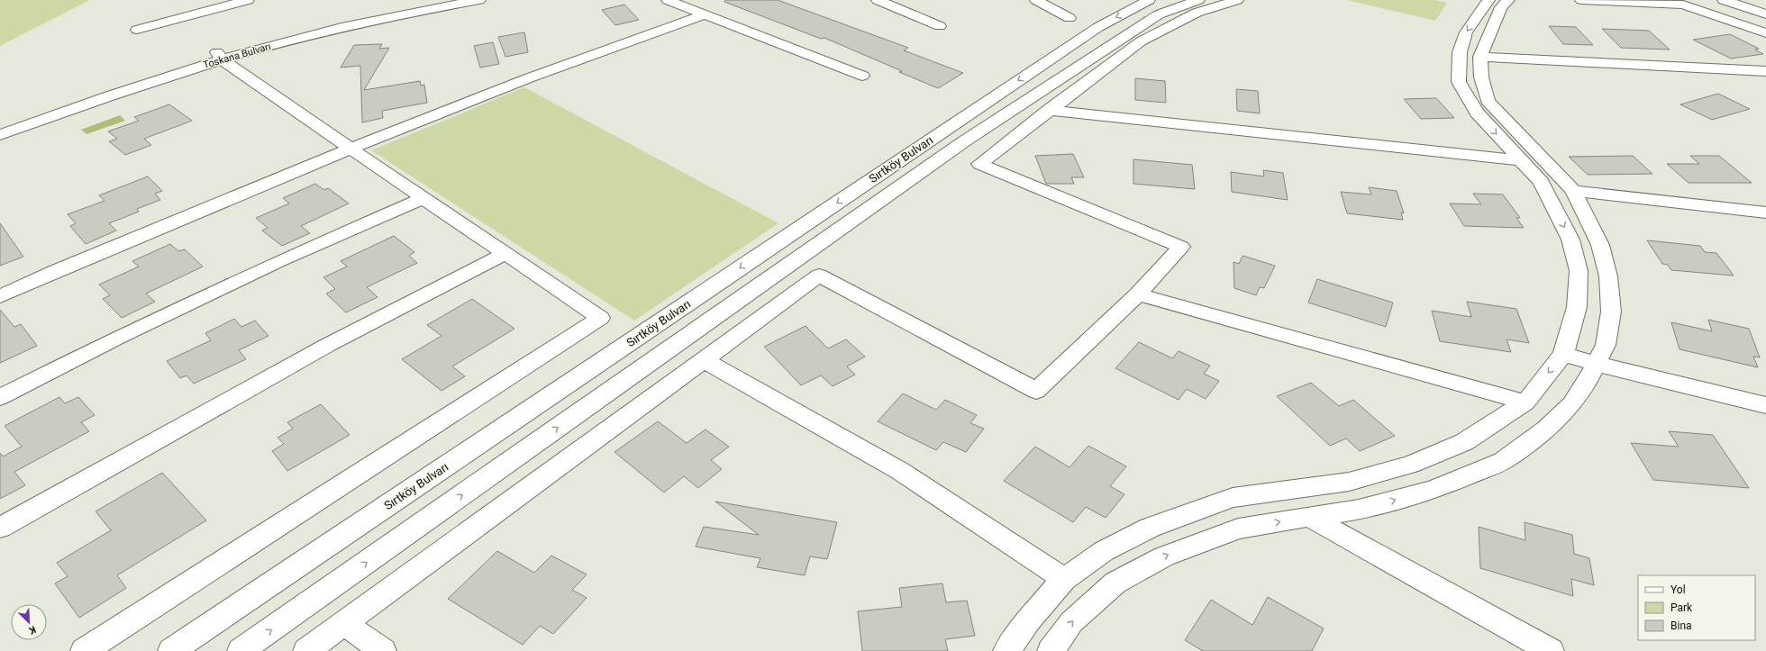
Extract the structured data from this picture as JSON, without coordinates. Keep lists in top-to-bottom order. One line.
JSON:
{"streets":{"street":["Toskana Bulvarı","Sırtköy Bulvarı"]},"legend":["Yol","Park","Bina"],"north":"bottom right"}
